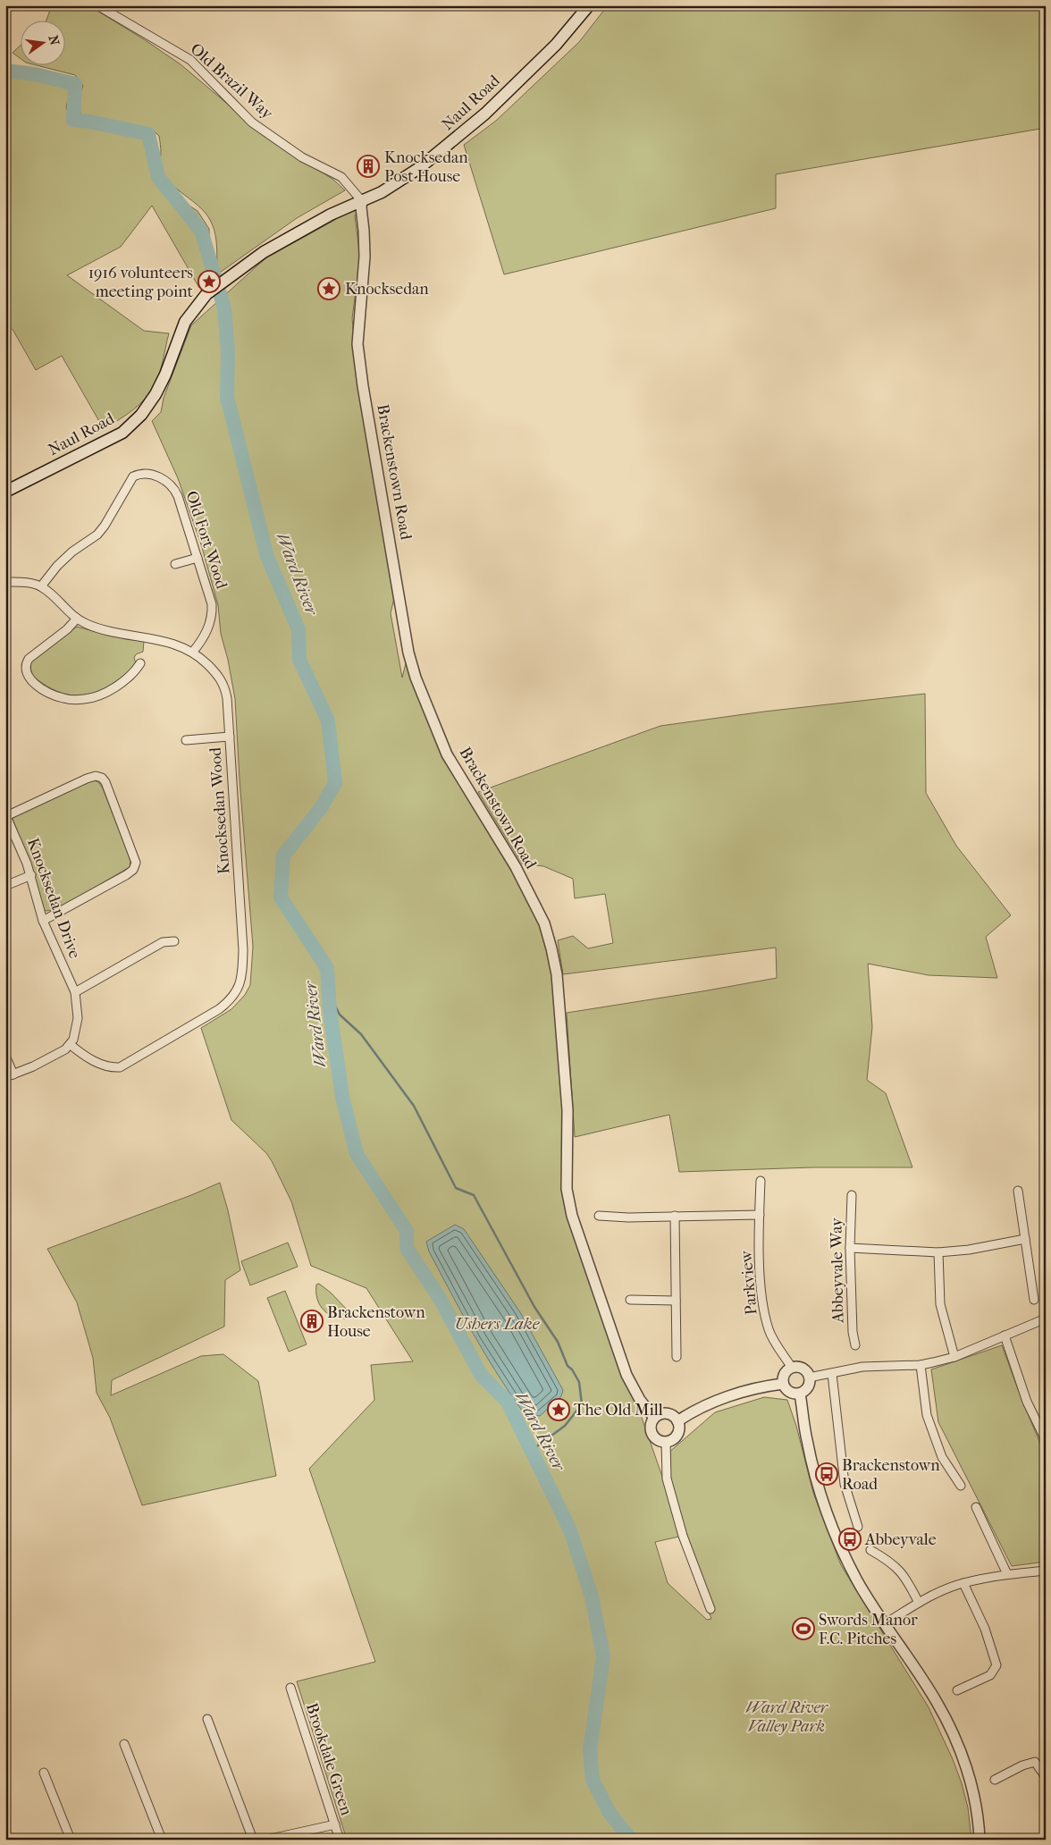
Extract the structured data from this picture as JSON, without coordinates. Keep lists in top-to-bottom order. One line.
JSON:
{"streets":{"main road":["Naul Road"],"street":["Old Brazil Way","Brackenstown Road","Old Fort Wood","Knocksedan Wood","Knocksedan Drive","Abbeyvale Way","Parkview","Brookdale Green"]},"crossings":[["Old Brazil Way","Naul Road"],["Old Brazil Way","Brackenstown Road"],["Naul Road","Brackenstown Road"],["Old Fort Wood","Knocksedan Wood"],["Knocksedan Wood","Knocksedan Drive"]],"water":["Ward River","Ushers Lake"],"parks":["Ward River Valley Park"],"places":{"building":["Knocksedan Post House","Brackenstown House"],"place":["1916 volunteers meeting point","Knocksedan","The Old Mill"],"bus stop":["Brackenstown Road","Abbeyvale"],"sports":["Swords Manor F.C. Pitches"]},"north":"right"}
